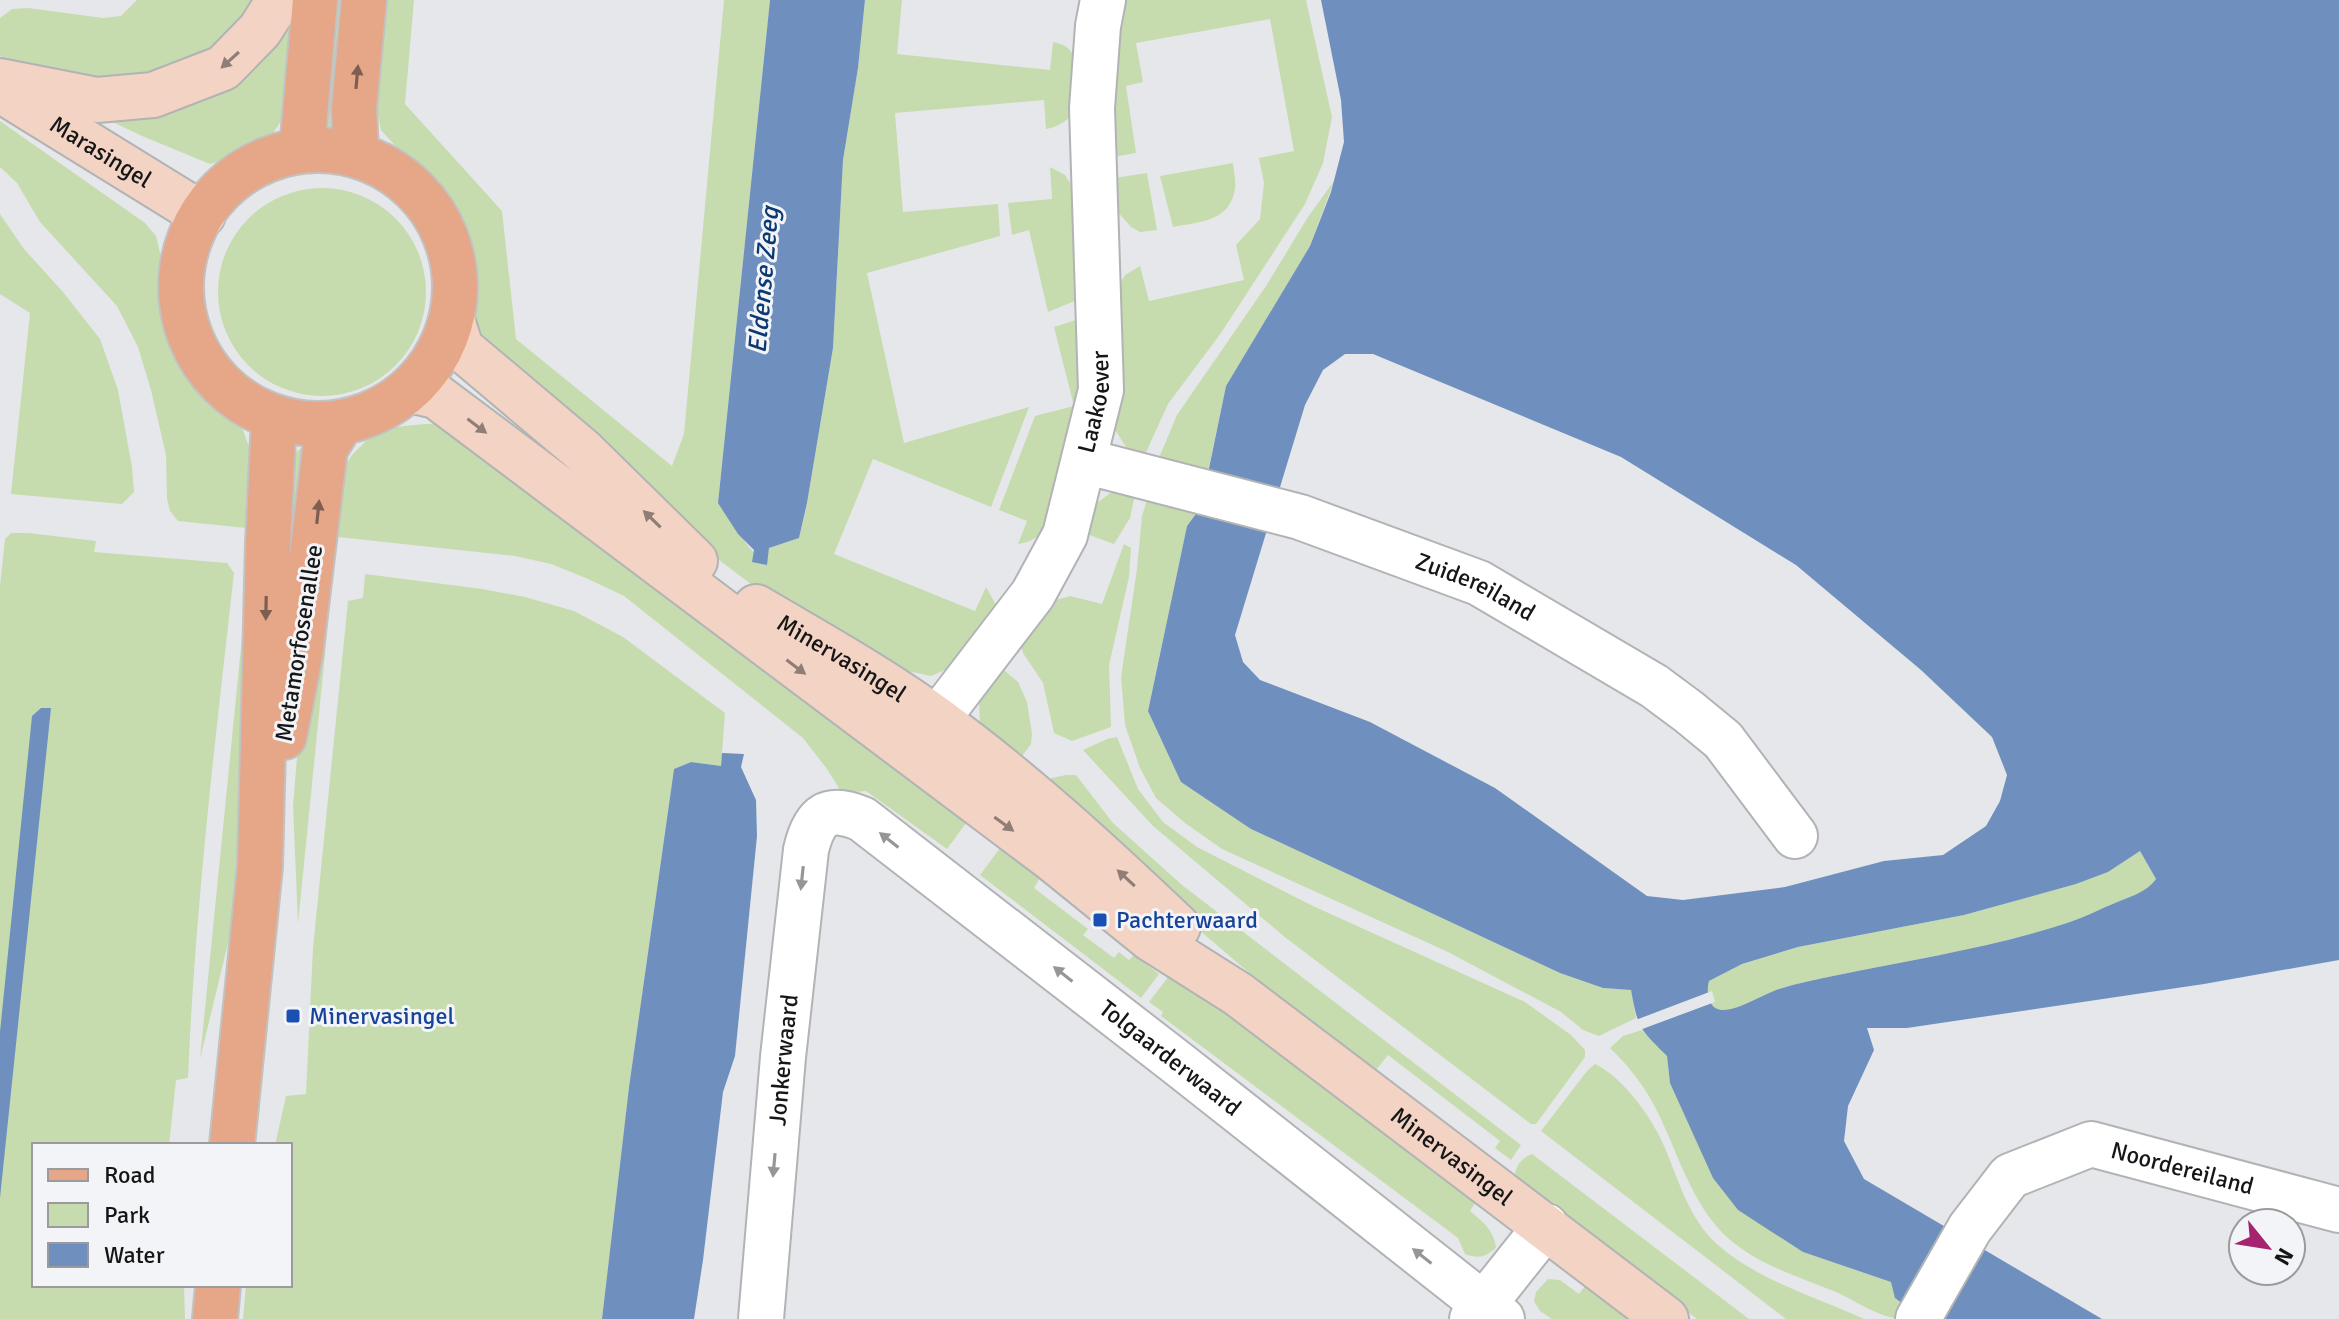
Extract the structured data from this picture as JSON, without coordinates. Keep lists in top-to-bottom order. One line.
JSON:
{"streets":{"main road":["Metamorfosenallee"],"street":["Marasingel","Laakoever","Zuidereiland","Minervasingel","Tolgaarderwaard","Jonkerwaard","Noordereiland"]},"crossings":[["Marasingel","Metamorfosenallee"],["Marasingel","Minervasingel"],["Laakoever","Zuidereiland"],["Laakoever","Minervasingel"],["Metamorfosenallee","Minervasingel"],["Tolgaarderwaard","Jonkerwaard"]],"one_way":["Tolgaarderwaard","Jonkerwaard"],"water":["Eldense Zeeg"],"places":{"transit":["Pachterwaard","Minervasingel"]},"legend":["Road","Park","Water"],"north":"bottom right"}
